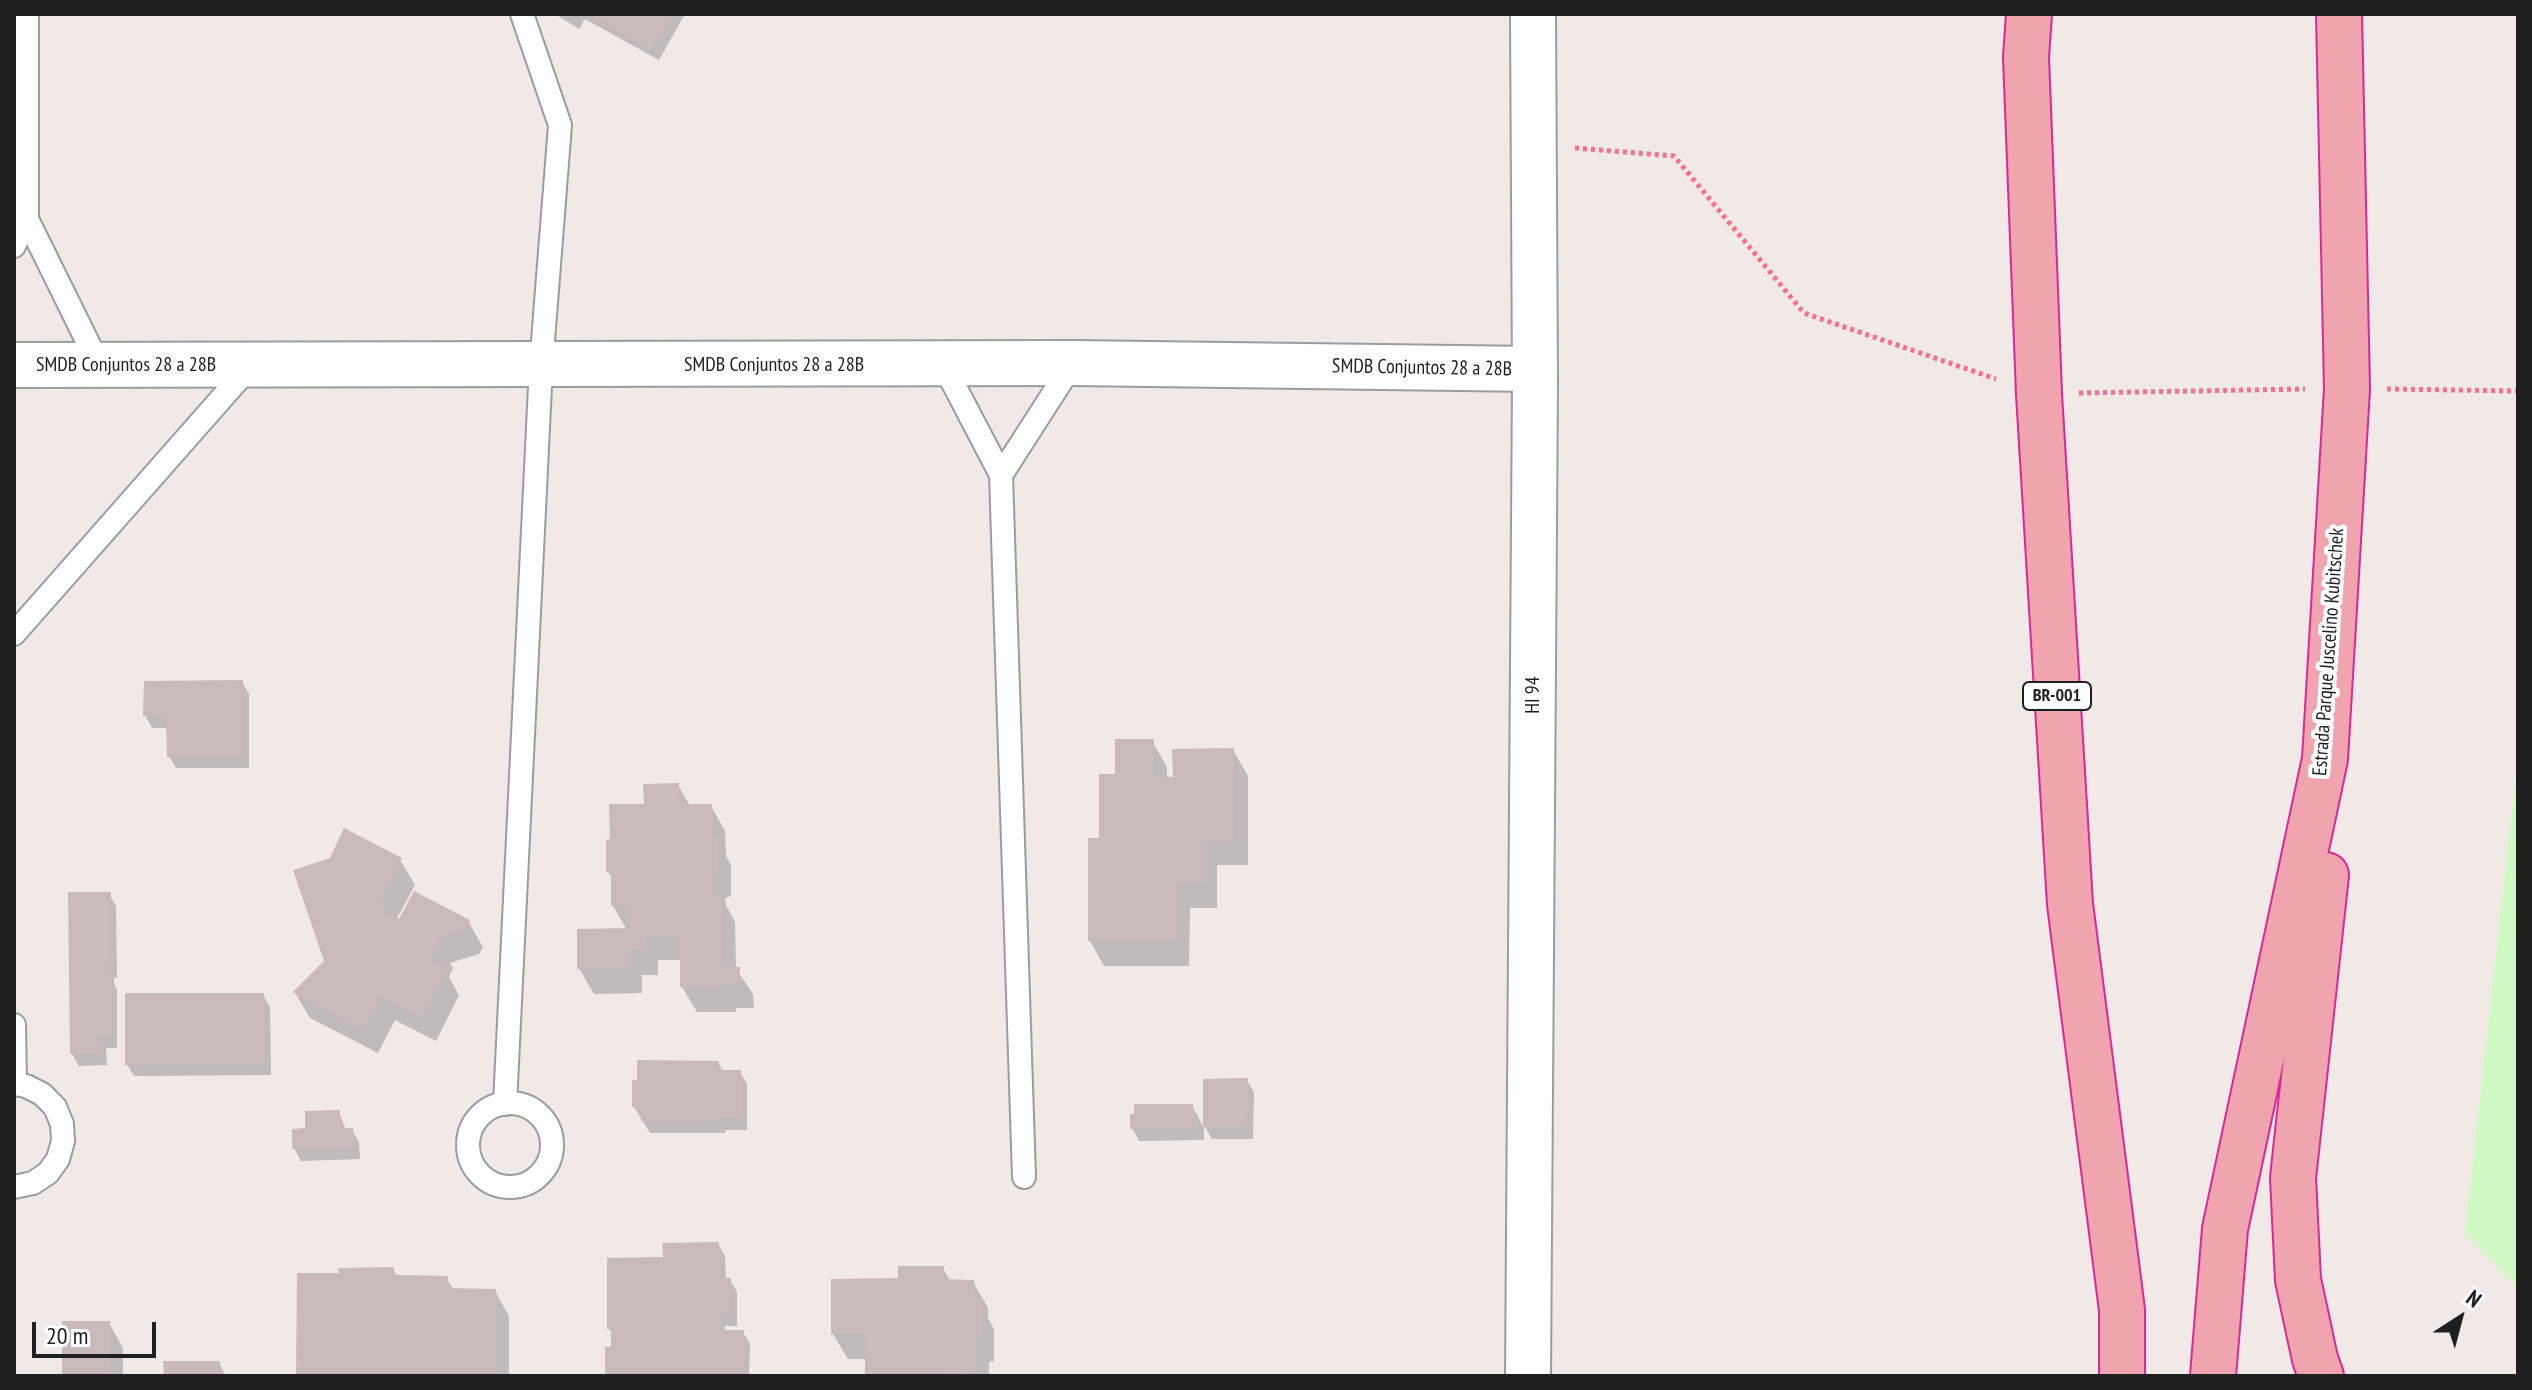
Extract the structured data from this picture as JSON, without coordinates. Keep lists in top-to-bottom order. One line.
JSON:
{"streets":{"highway":["Estrada Parque Juscelino Kubitschek","BR-001"],"street":["SMDB Conjuntos 28 a 28B","HI 94"]},"crossings":[["SMDB Conjuntos 28 a 28B","HI 94"]],"scale_bar":"20 m","north":"top right"}
